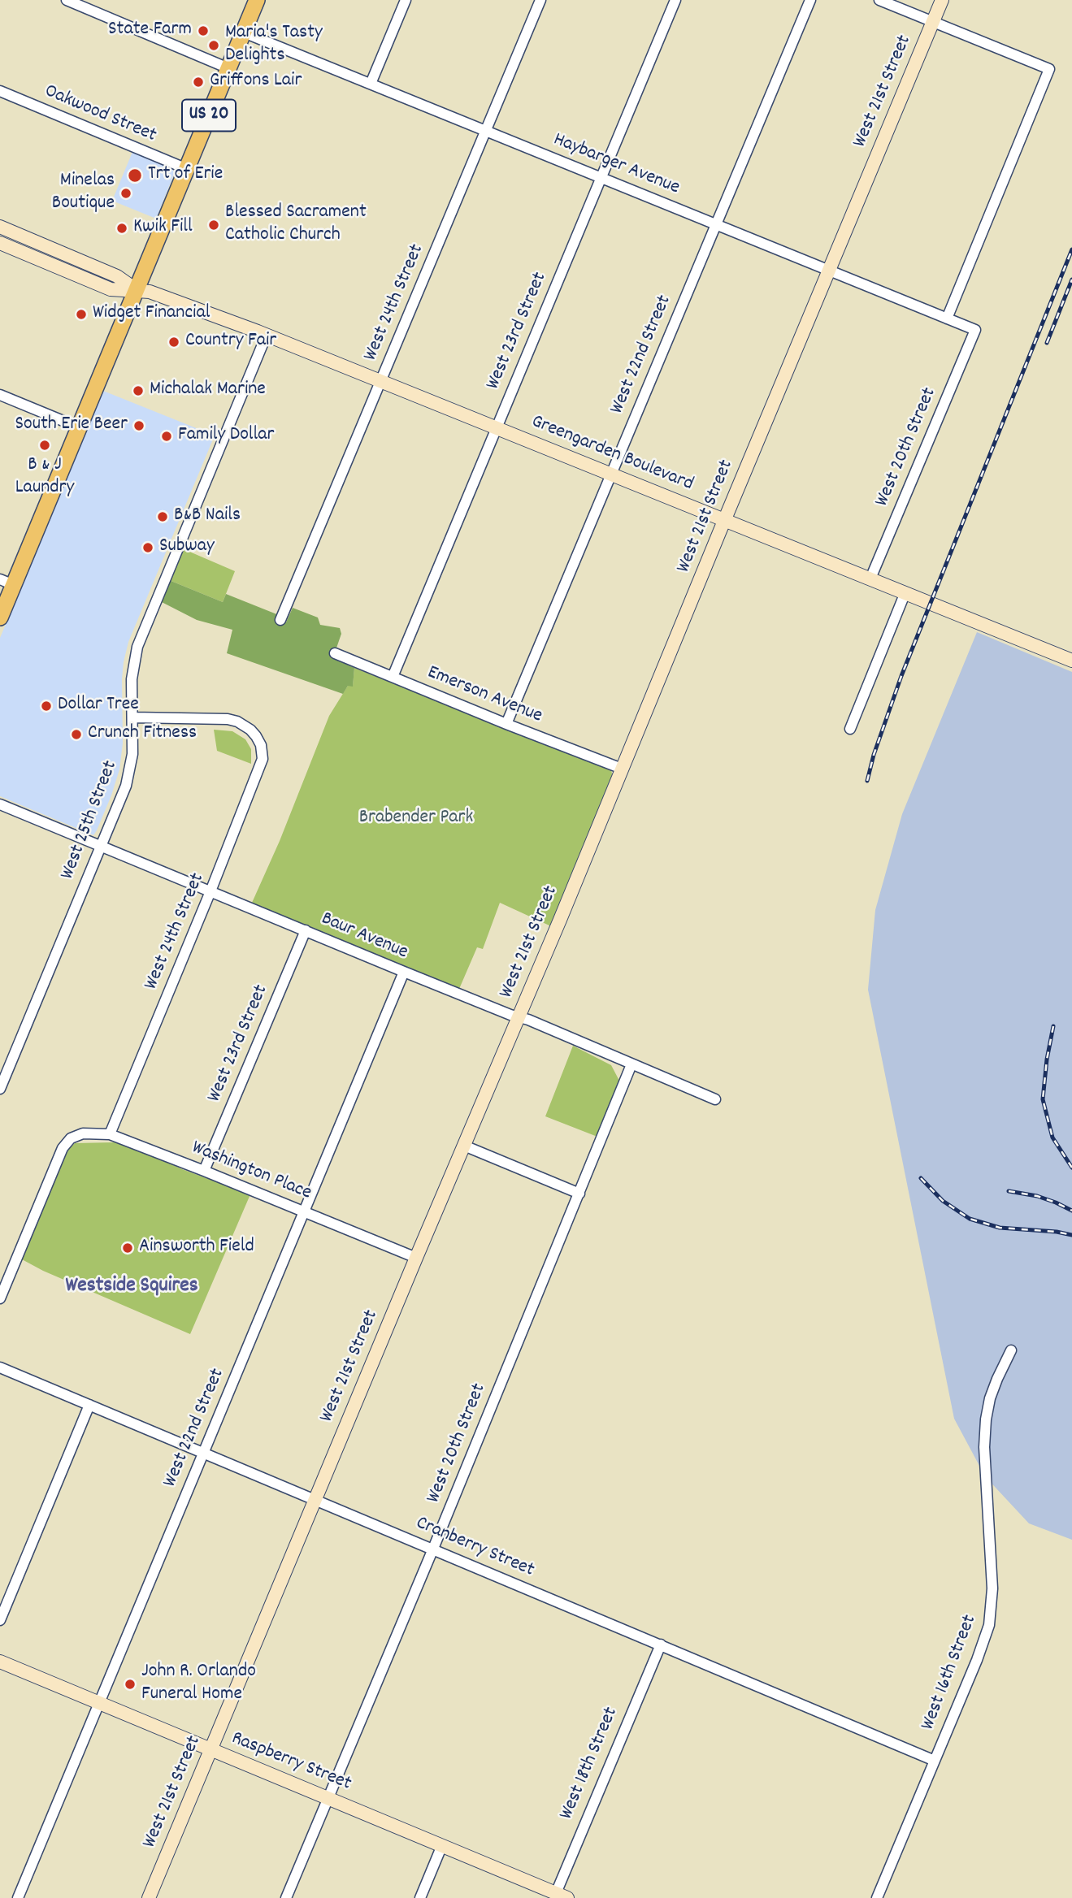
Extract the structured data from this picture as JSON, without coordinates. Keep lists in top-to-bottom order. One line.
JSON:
{"streets":{"main road":["US 20"],"street":["West 21st Street","Oakwood Street","Haybarger Avenue","West 24th Street","West 23rd Street","West 22nd Street","West 20th Street","Greengarden Boulevard","Emerson Avenue","West 25th Street","Baur Avenue","Washington Place","Cranberry Street","West 16th Street","Raspberry Street","West 18th Street"]},"crossings":[["West 21st Street","Haybarger Avenue"],["West 21st Street","Greengarden Boulevard"],["West 21st Street","Emerson Avenue"],["West 21st Street","Baur Avenue"],["West 21st Street","Washington Place"],["West 21st Street","Cranberry Street"],["West 21st Street","Raspberry Street"],["Oakwood Street","US 20"],["US 20","Haybarger Avenue"],["US 20","Greengarden Boulevard"],["Haybarger Avenue","West 24th Street"],["Haybarger Avenue","West 23rd Street"],["Haybarger Avenue","West 22nd Street"],["Haybarger Avenue","West 20th Street"],["West 24th Street","Greengarden Boulevard"],["West 24th Street","West 25th Street"],["West 24th Street","Baur Avenue"],["West 24th Street","Washington Place"],["West 23rd Street","Greengarden Boulevard"],["West 23rd Street","Emerson Avenue"],["West 23rd Street","Baur Avenue"],["West 23rd Street","Washington Place"],["West 22nd Street","Greengarden Boulevard"],["West 22nd Street","Emerson Avenue"],["West 22nd Street","Baur Avenue"],["West 22nd Street","Washington Place"],["West 22nd Street","Cranberry Street"],["West 22nd Street","Raspberry Street"],["West 20th Street","Greengarden Boulevard"],["West 20th Street","Baur Avenue"],["West 20th Street","Cranberry Street"],["West 20th Street","Raspberry Street"],["Greengarden Boulevard","West 25th Street"],["West 25th Street","Baur Avenue"],["Cranberry Street","West 16th Street"],["Cranberry Street","West 18th Street"],["Raspberry Street","West 18th Street"]],"districts":["Westside Squires"],"parks":["Brabender Park"],"places":["State Farm","Maria's Tasty Delights","Griffons Lair","Trt of Erie","Minelas Boutique","Blessed Sacrament Catholic Church","Kwik Fill","Widget Financial","Country Fair","Michalak Marine","South Erie Beer","Family Dollar","B & J Laundry","B&B Nails","Subway","Dollar Tree","Crunch Fitness","Ainsworth Field","John R. Orlando Funeral Home"]}
